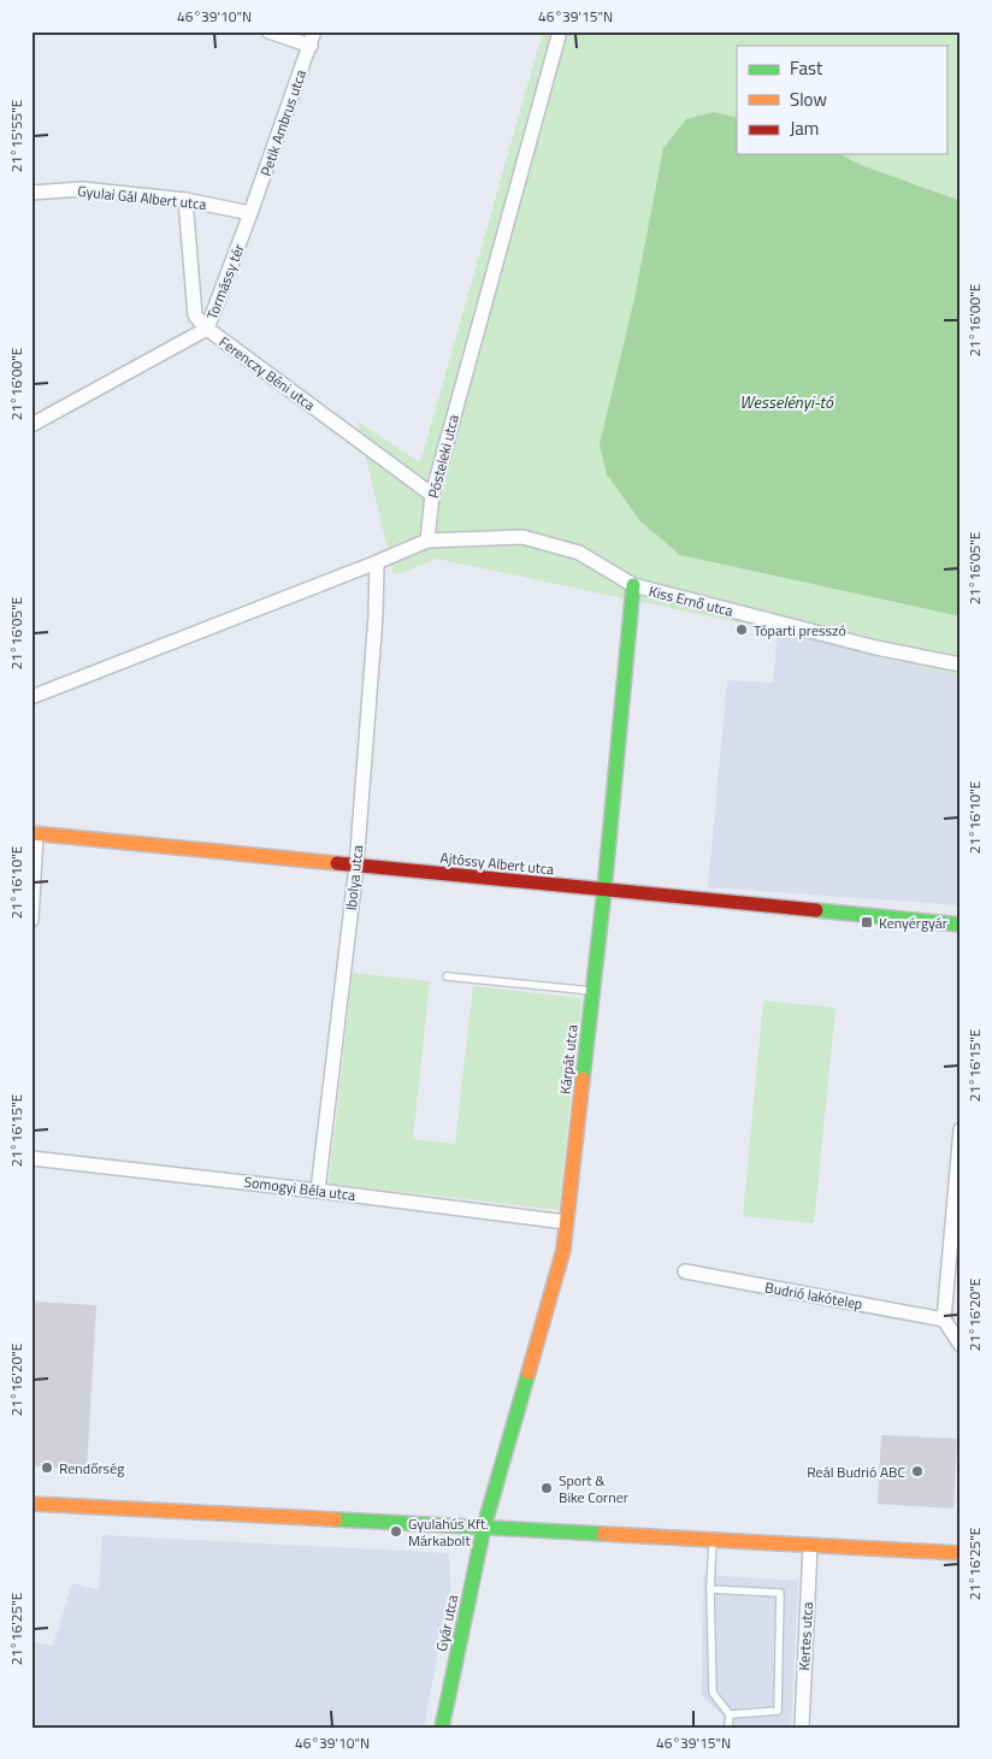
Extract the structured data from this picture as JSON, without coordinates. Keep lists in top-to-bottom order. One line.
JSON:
{"streets":{"street":["Petik Ambrus utca","Gyulai Gál Albert utca","Tormássy tér","Ferenczy Béni utca","Pósteleki utca","Kiss Ernő utca","Ajtóssy Albert utca","Ibolya utca","Kárpát utca","Somogyi Béla utca","Budrió lakótelep","Gyár utca","Kertes utca"]},"crossings":[["Petik Ambrus utca","Gyulai Gál Albert utca"],["Petik Ambrus utca","Tormássy tér"],["Gyulai Gál Albert utca","Tormássy tér"],["Tormássy tér","Ferenczy Béni utca"],["Ferenczy Béni utca","Pósteleki utca"],["Pósteleki utca","Kiss Ernő utca"],["Kiss Ernő utca","Kárpát utca"],["Ajtóssy Albert utca","Ibolya utca"],["Ajtóssy Albert utca","Kárpát utca"],["Ibolya utca","Somogyi Béla utca"],["Kárpát utca","Somogyi Béla utca"],["Kárpát utca","Gyár utca"]],"water":["Wesselényi-tó"],"places":{"other":["Tóparti presszó","Rendőrség","Reál Budrió ABC","Sport & Bike Corner","Gyulahús Kft. Márkabolt"],"transit":["Kenyérgyár"]},"legend":["Fast","Slow","Jam"],"coordinates":["46°39'10\"N","46°39'15\"N","21°15'55\"E","21°16'00\"E","21°16'05\"E","21°16'10\"E","21°16'15\"E","21°16'20\"E","21°16'25\"E"]}
